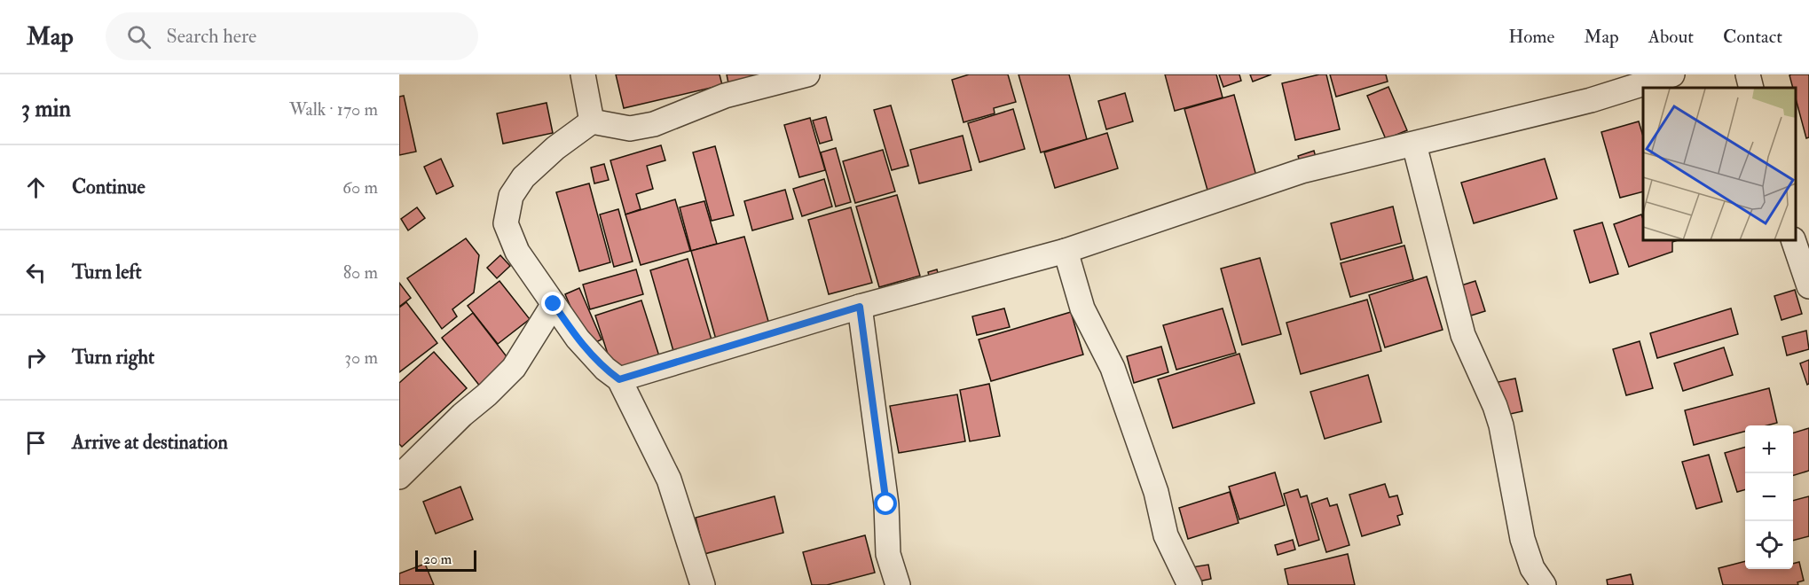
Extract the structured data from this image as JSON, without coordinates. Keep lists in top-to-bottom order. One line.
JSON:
{"scale_bar":"20 m","page":{"header":"Map","search":"Search here","nav":["Home","Map","About","Contact"],"heading":["3 min","Walk · 170 m"],"list":[["Continue","60 m"],["Turn left","80 m"],["Turn right","30 m"],"Arrive at destination"],"map_buttons":["+","−"],"scale":"20 m"}}
